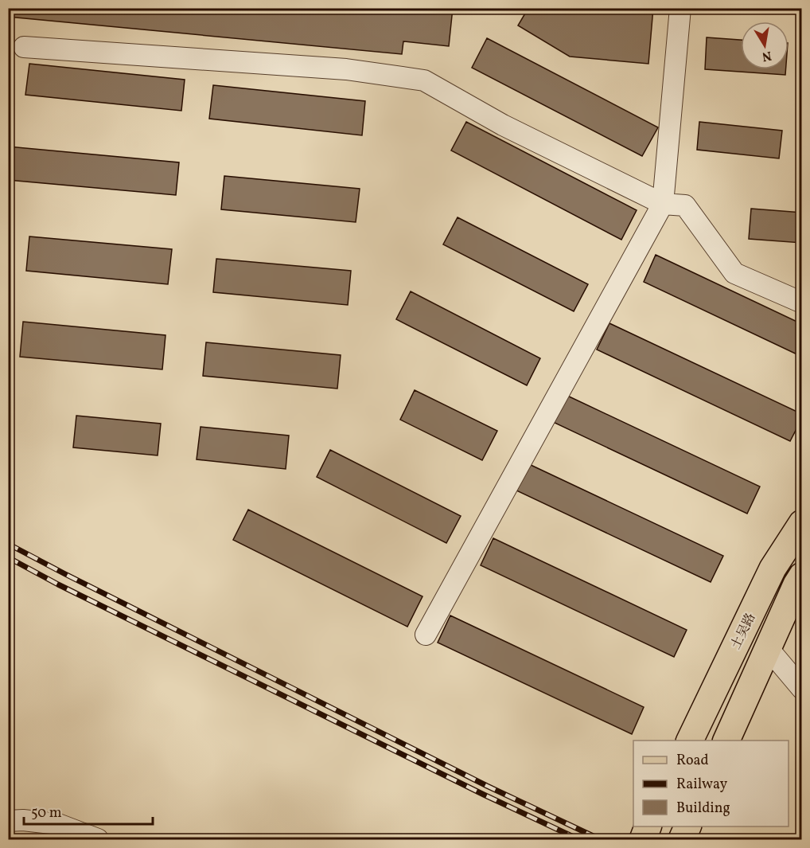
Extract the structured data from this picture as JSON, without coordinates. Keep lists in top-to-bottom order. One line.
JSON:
{"streets":{"main road":["土吴路"]},"legend":["Road","Railway","Building"],"scale_bar":"50 m","north":"bottom"}
